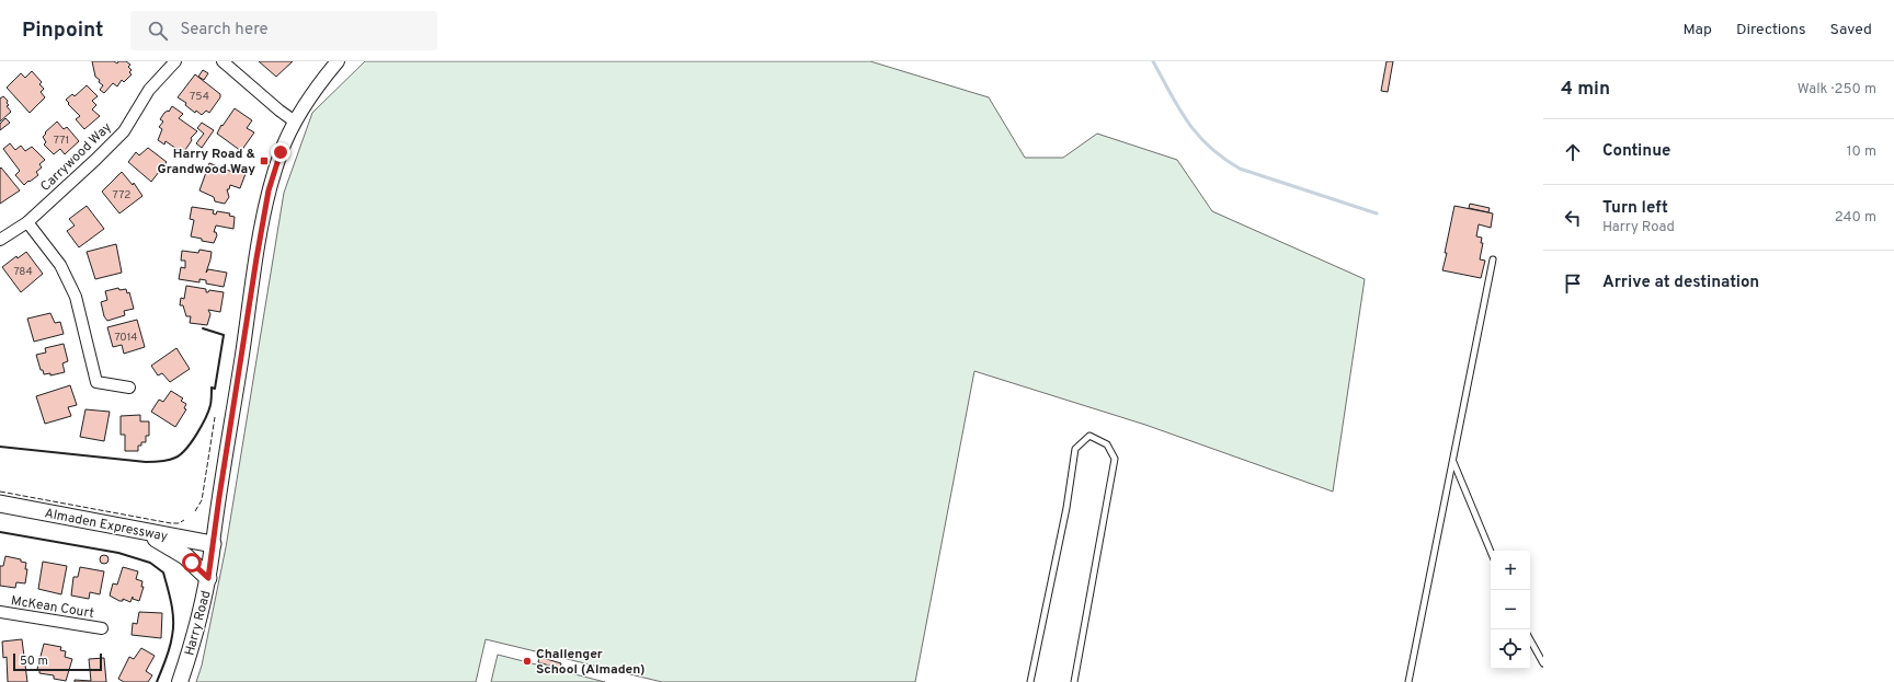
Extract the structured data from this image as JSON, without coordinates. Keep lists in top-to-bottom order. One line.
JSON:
{"streets":{"main road":["Almaden Expressway","Harry Road"],"street":["Carrywood Way","McKean Court"]},"crossings":[["Almaden Expressway","Harry Road"]],"places":{"transit":["Harry Road & Grandwood Way"],"other":["Challenger School (Almaden)"]},"house_numbers":["754","771","772","784","7014"],"scale_bar":"50 m","page":{"header":"Pinpoint","search":"Search here","nav":["Map","Directions","Saved"],"heading":["4 min","Walk · 250 m"],"list":[["Continue","10 m"],["Turn left","Harry Road","240 m"],"Arrive at destination"],"map_buttons":["+","−"],"scale":"50 m"}}
